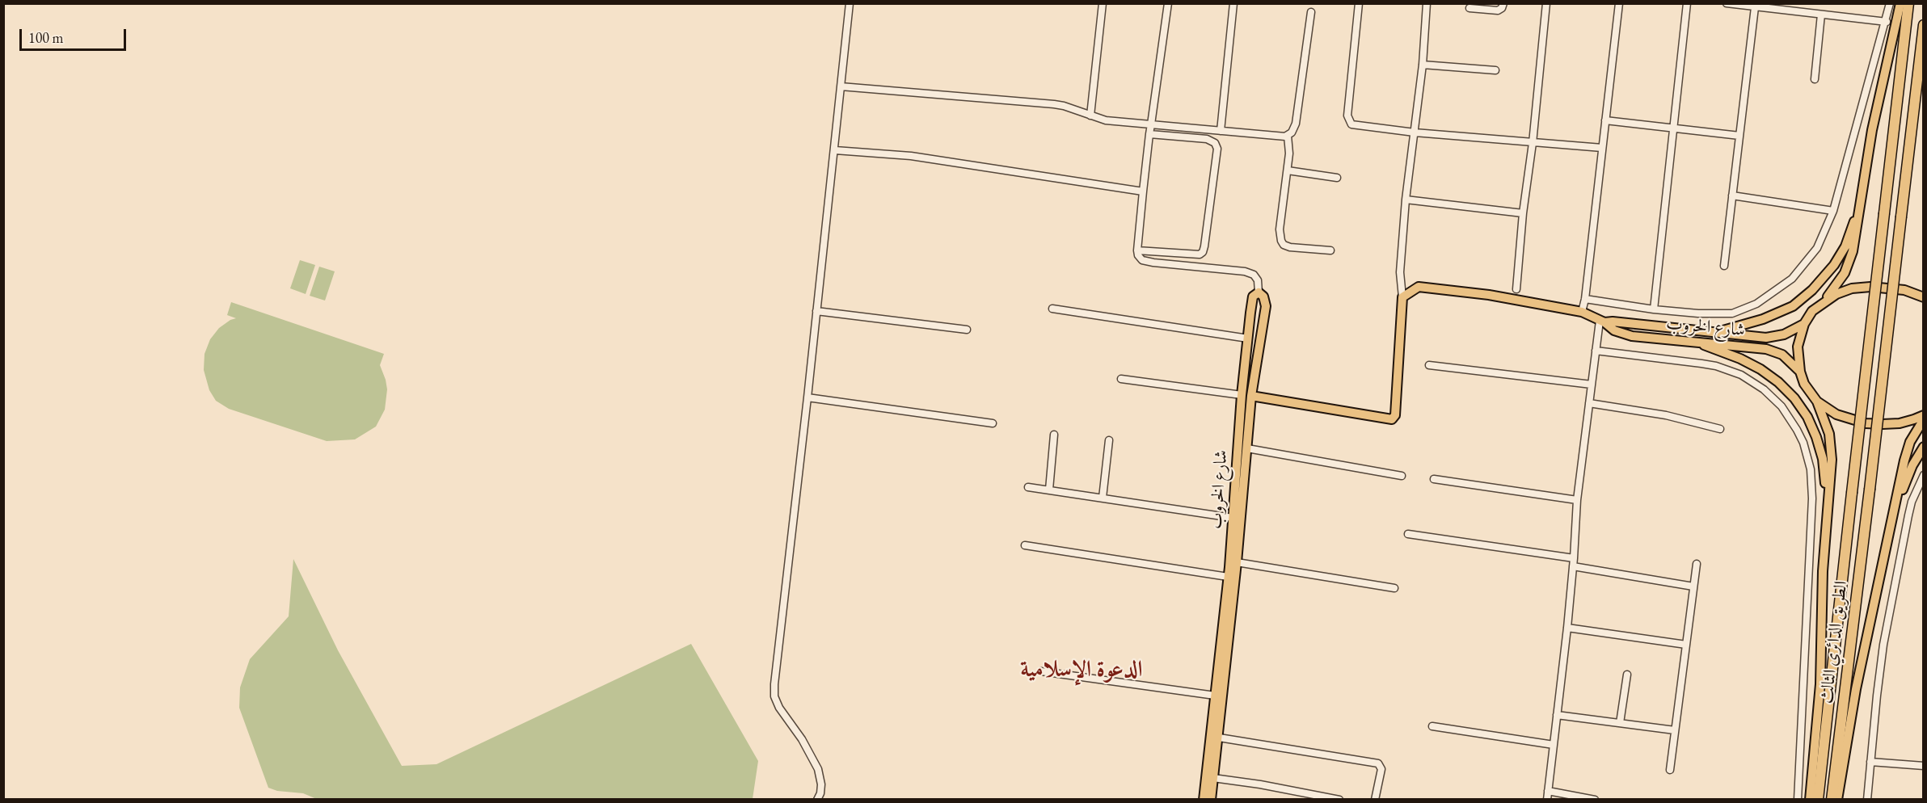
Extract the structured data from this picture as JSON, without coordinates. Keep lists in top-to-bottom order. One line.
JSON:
{"streets":{"highway":["الطريق الدائري الثالث"],"main road":["شارع الخروب"]},"districts":["الدعوة الإسلامية"],"scale_bar":"100 m"}
